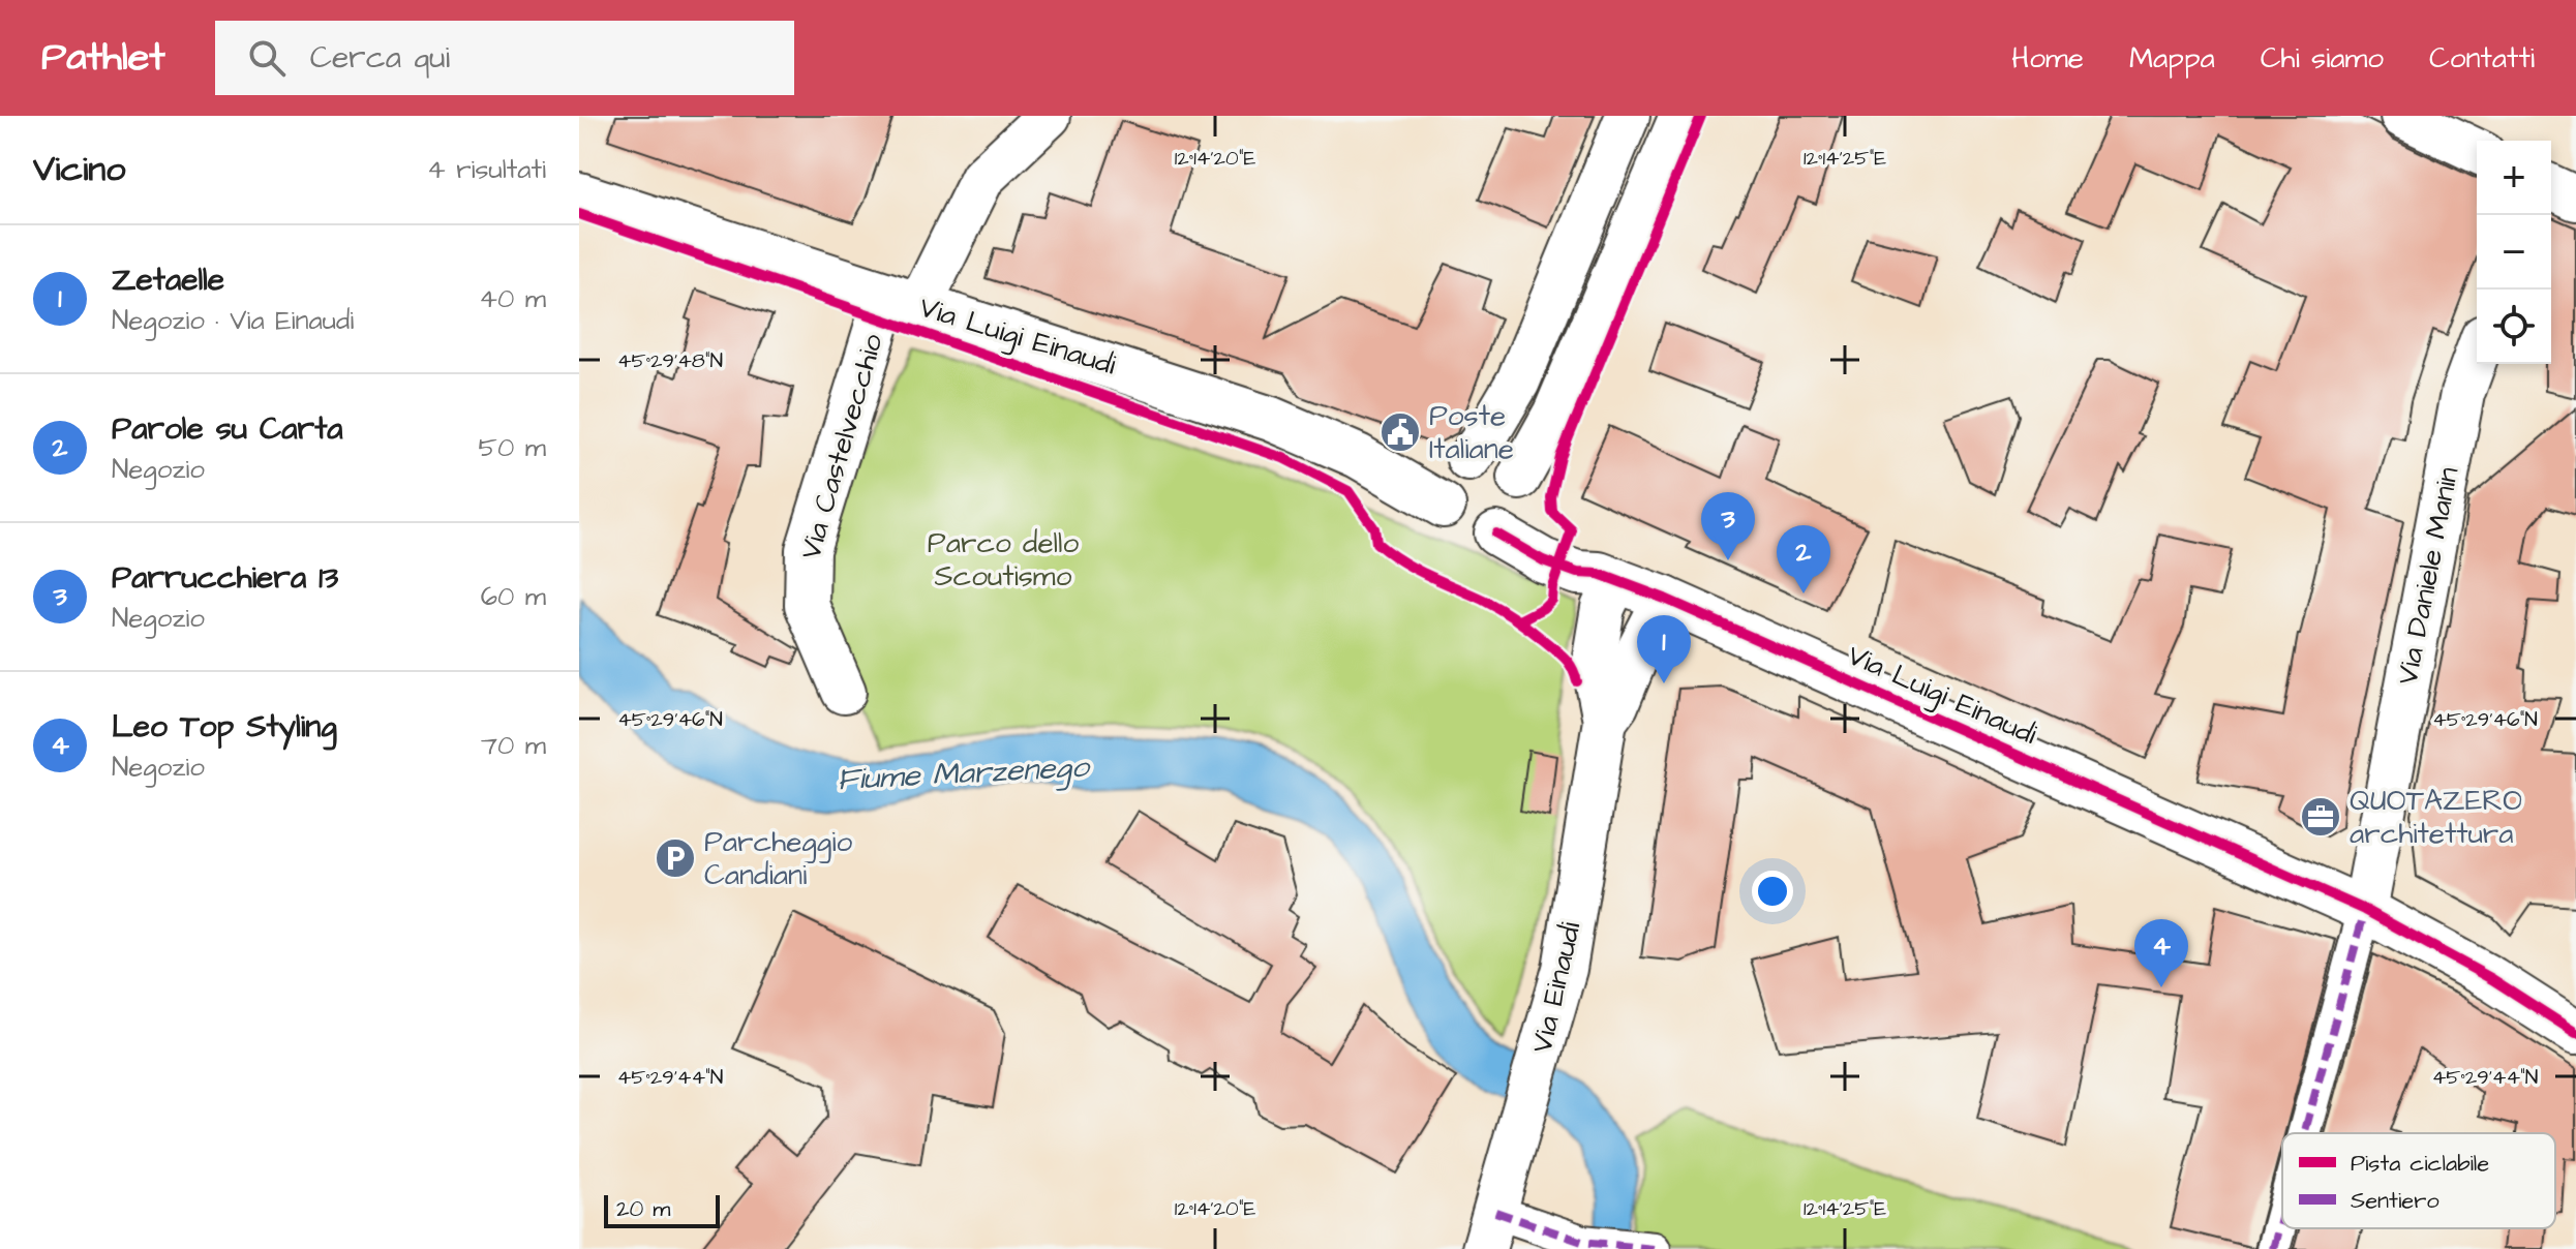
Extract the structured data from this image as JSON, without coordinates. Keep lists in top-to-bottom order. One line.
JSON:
{"streets":{"street":["Via Luigi Einaudi","Via Castelvecchio","Via Daniele Manin","Via Einaudi"]},"crossings":[["Via Luigi Einaudi","Via Castelvecchio"],["Via Luigi Einaudi","Via Daniele Manin"]],"water":["Fiume Marzenego"],"parks":["Parco dello Scoutismo"],"places":{"public building":["Poste Italiane"],"office":["QUOTAZERO architettura"],"parking":["Parcheggio Candiani"]},"legend":["Pista ciclabile","Sentiero"],"scale_bar":"20 m","page":{"header":"Pathlet","search":"Cerca qui","nav":["Home","Mappa","Chi siamo","Contatti"],"heading":["Vicino","4 risultati"],"map_buttons":["+","−"],"list":[{"mark":"1","name":"Zetaelle","note":"Negozio · Via Einaudi","value":"40 m"},{"mark":"2","name":"Parole su Carta","note":"Negozio","value":"50 m"},{"mark":"3","name":"Parrucchiera 13","note":"Negozio","value":"60 m"},{"mark":"4","name":"Leo Top Styling","note":"Negozio","value":"70 m"}],"pins":["3","2","1","4"],"scale":"20 m"},"coordinates":["12°14'20\"E","12°14'25\"E","45°29'48\"N","45°29'46\"N","45°29'44\"N"]}
